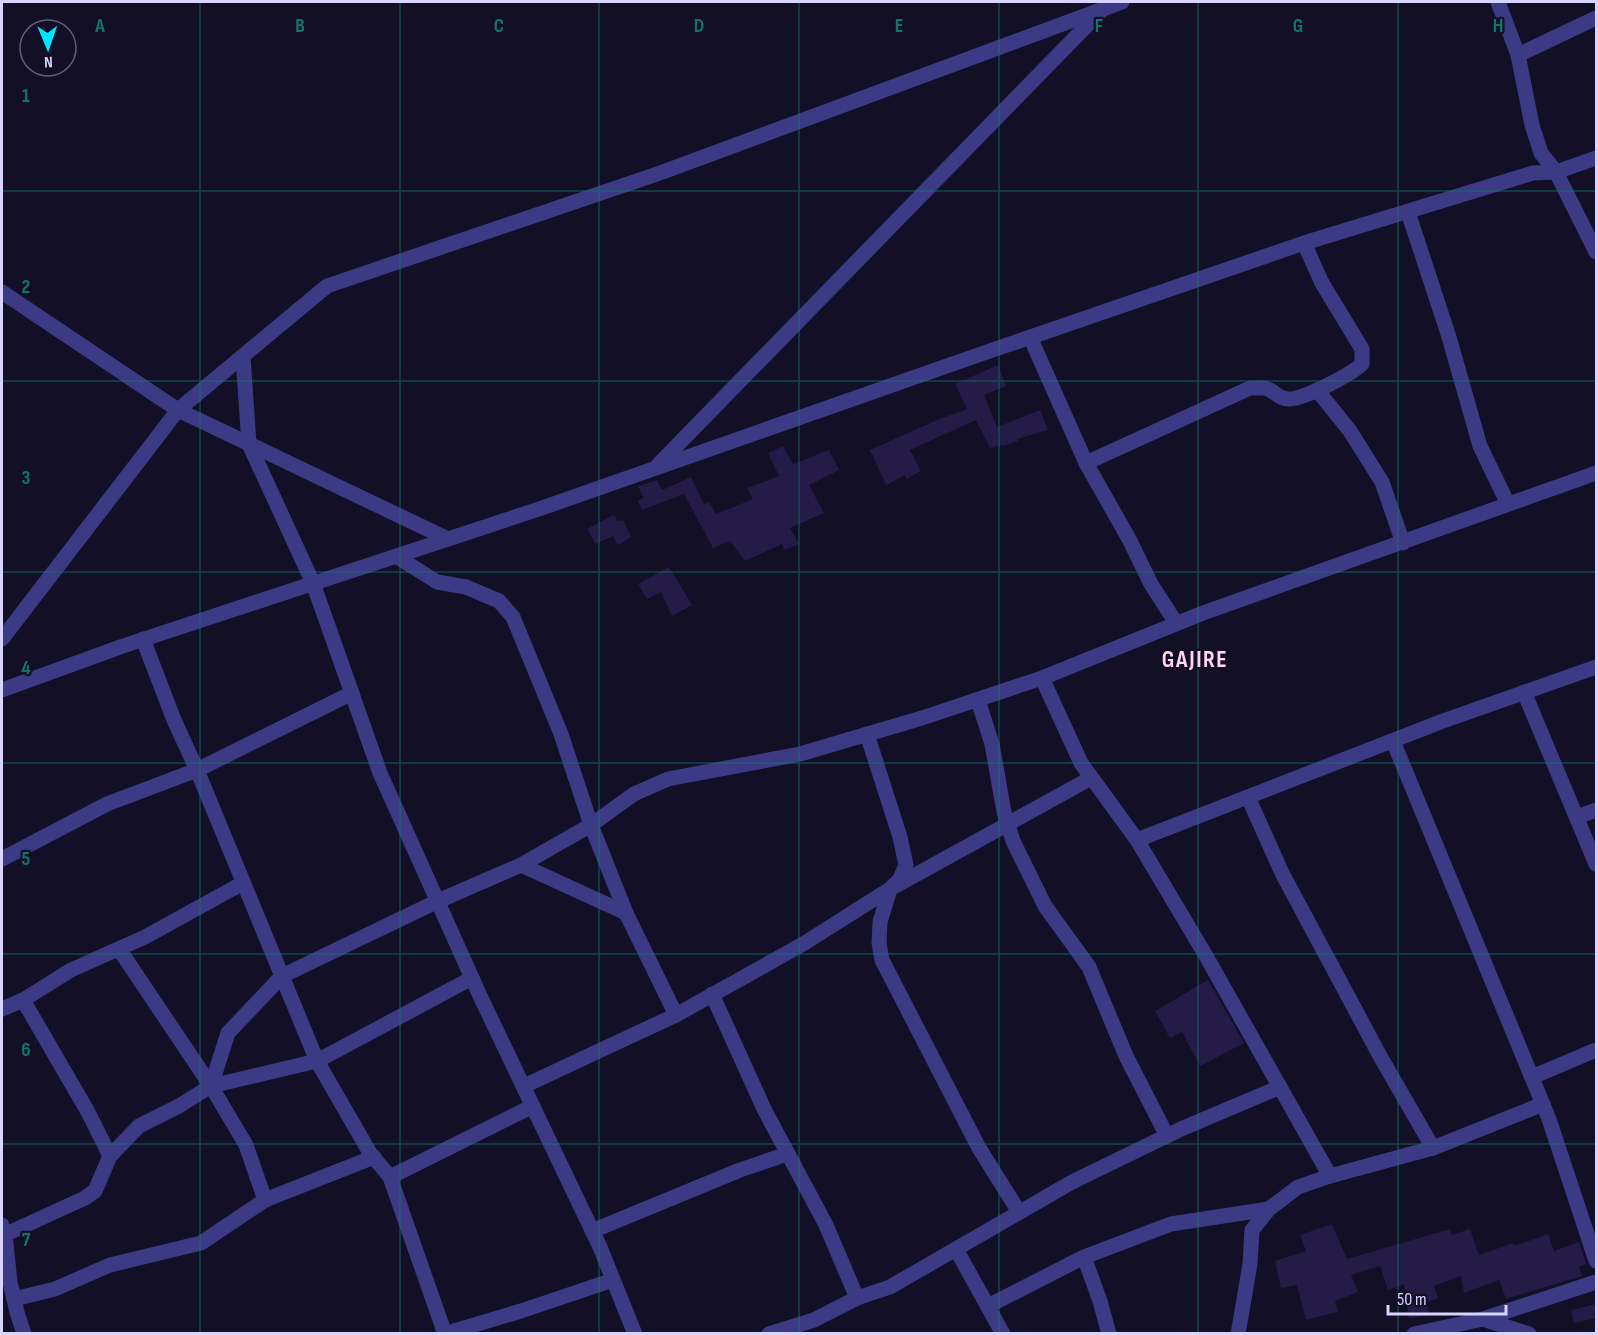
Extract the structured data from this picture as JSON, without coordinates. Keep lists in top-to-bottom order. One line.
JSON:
{"districts":["GAJIRE"],"scale_bar":"50 m","north":"bottom","grid":{"columns":["A","B","C","D","E","F","G","H"],"rows":["1","2","3","4","5","6","7"]}}
